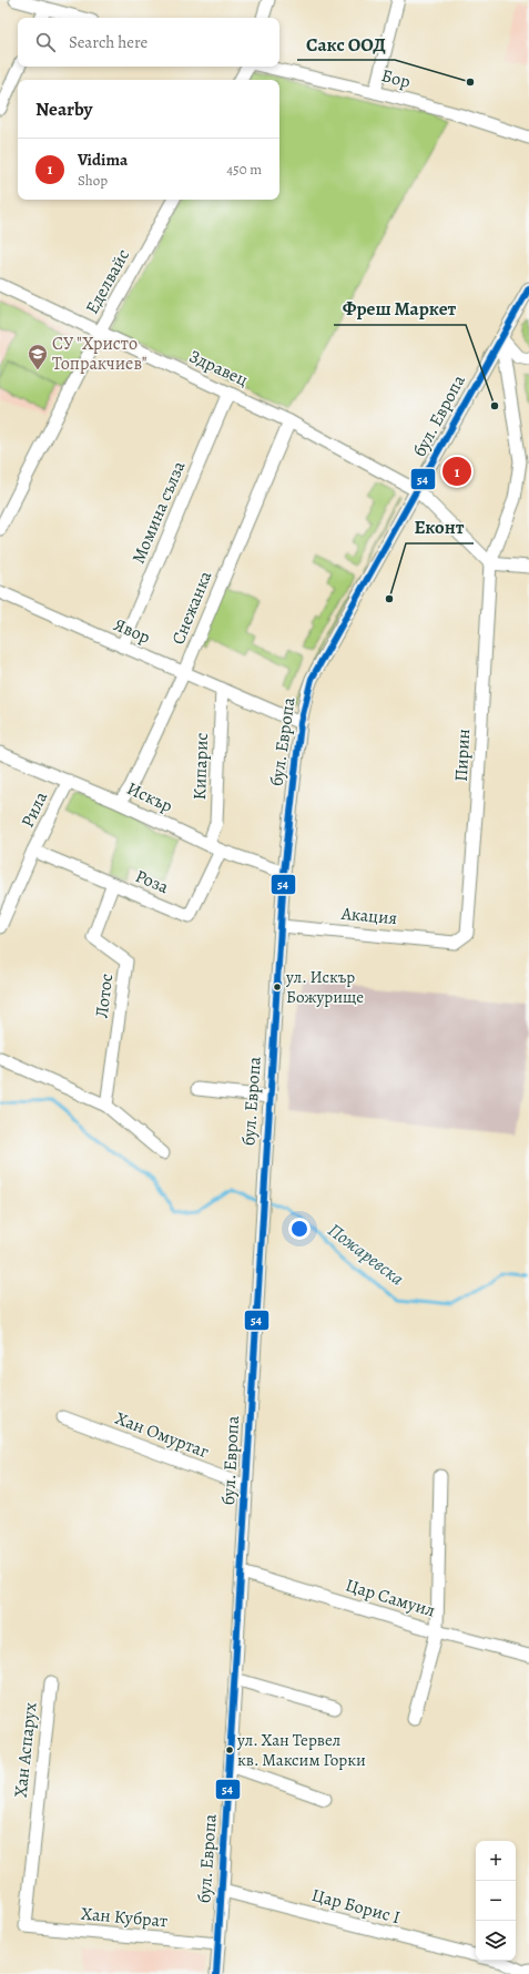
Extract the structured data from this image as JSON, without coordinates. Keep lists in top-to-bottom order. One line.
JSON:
{"streets":{"street":["Бор","Еделвайс","Здравец","бул. Европа","Момина сълза","Снежанка","Явор","Пирин","Кипарис","Искър","Рила","Роза","Акация","Лотос","Хан Омуртаг","Цар Самуил","Хан Аспарух","Цар Борис I","Хан Кубрат"]},"crossings":[["Еделвайс","Здравец"],["Здравец","бул. Европа"],["Здравец","Момина сълза"],["Здравец","Снежанка"],["Здравец","Пирин"],["бул. Европа","Явор"],["бул. Европа","Искър"],["бул. Европа","Акация"],["бул. Европа","Хан Омуртаг"],["бул. Европа","Цар Самуил"],["бул. Европа","Цар Борис I"],["бул. Европа","Хан Кубрат"],["Момина сълза","Явор"],["Снежанка","Явор"],["Снежанка","Искър"],["Явор","Кипарис"],["Пирин","Акация"],["Кипарис","Искър"],["Искър","Рила"],["Искър","Роза"],["Рила","Роза"],["Роза","Лотос"],["Хан Аспарух","Хан Кубрат"]],"water":["Пожаревска"],"places":{"other":["Сакс ООД","Фреш Маркет","Еконт","ул. Искър Божурище","ул. Хан Тервел кв. Максим Горки"],"school or university":["СУ \"Христо Топракчиев\""]},"lines":["transit line 54"],"page":{"search":"Search here","heading":"Nearby","list":[{"mark":"1","name":"Vidima","note":"Shop","value":"450 m"}],"pins":"1","map_buttons":["+","−"]}}
